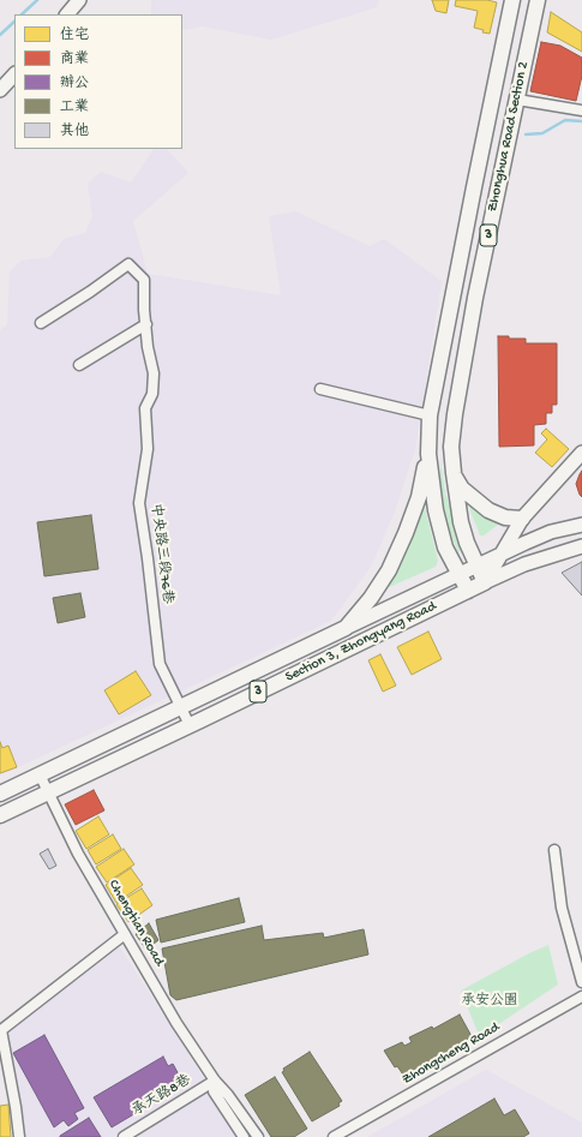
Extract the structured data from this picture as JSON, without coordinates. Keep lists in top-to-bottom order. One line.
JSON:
{"streets":{"main road":["Zhonghua Road Section 2","3","Section 3, Zhongyang Road"],"street":["中央路三段76巷","Chengtian Road","Zhongcheng Road","承天路8巷"]},"crossings":[["Zhonghua Road Section 2","3"],["3","Section 3, Zhongyang Road"],["中央路三段76巷","Section 3, Zhongyang Road"],["Section 3, Zhongyang Road","Chengtian Road"],["Chengtian Road","承天路8巷"]],"parks":["承安公園"],"legend":["住宅","商業","辦公","工業","其他"]}
